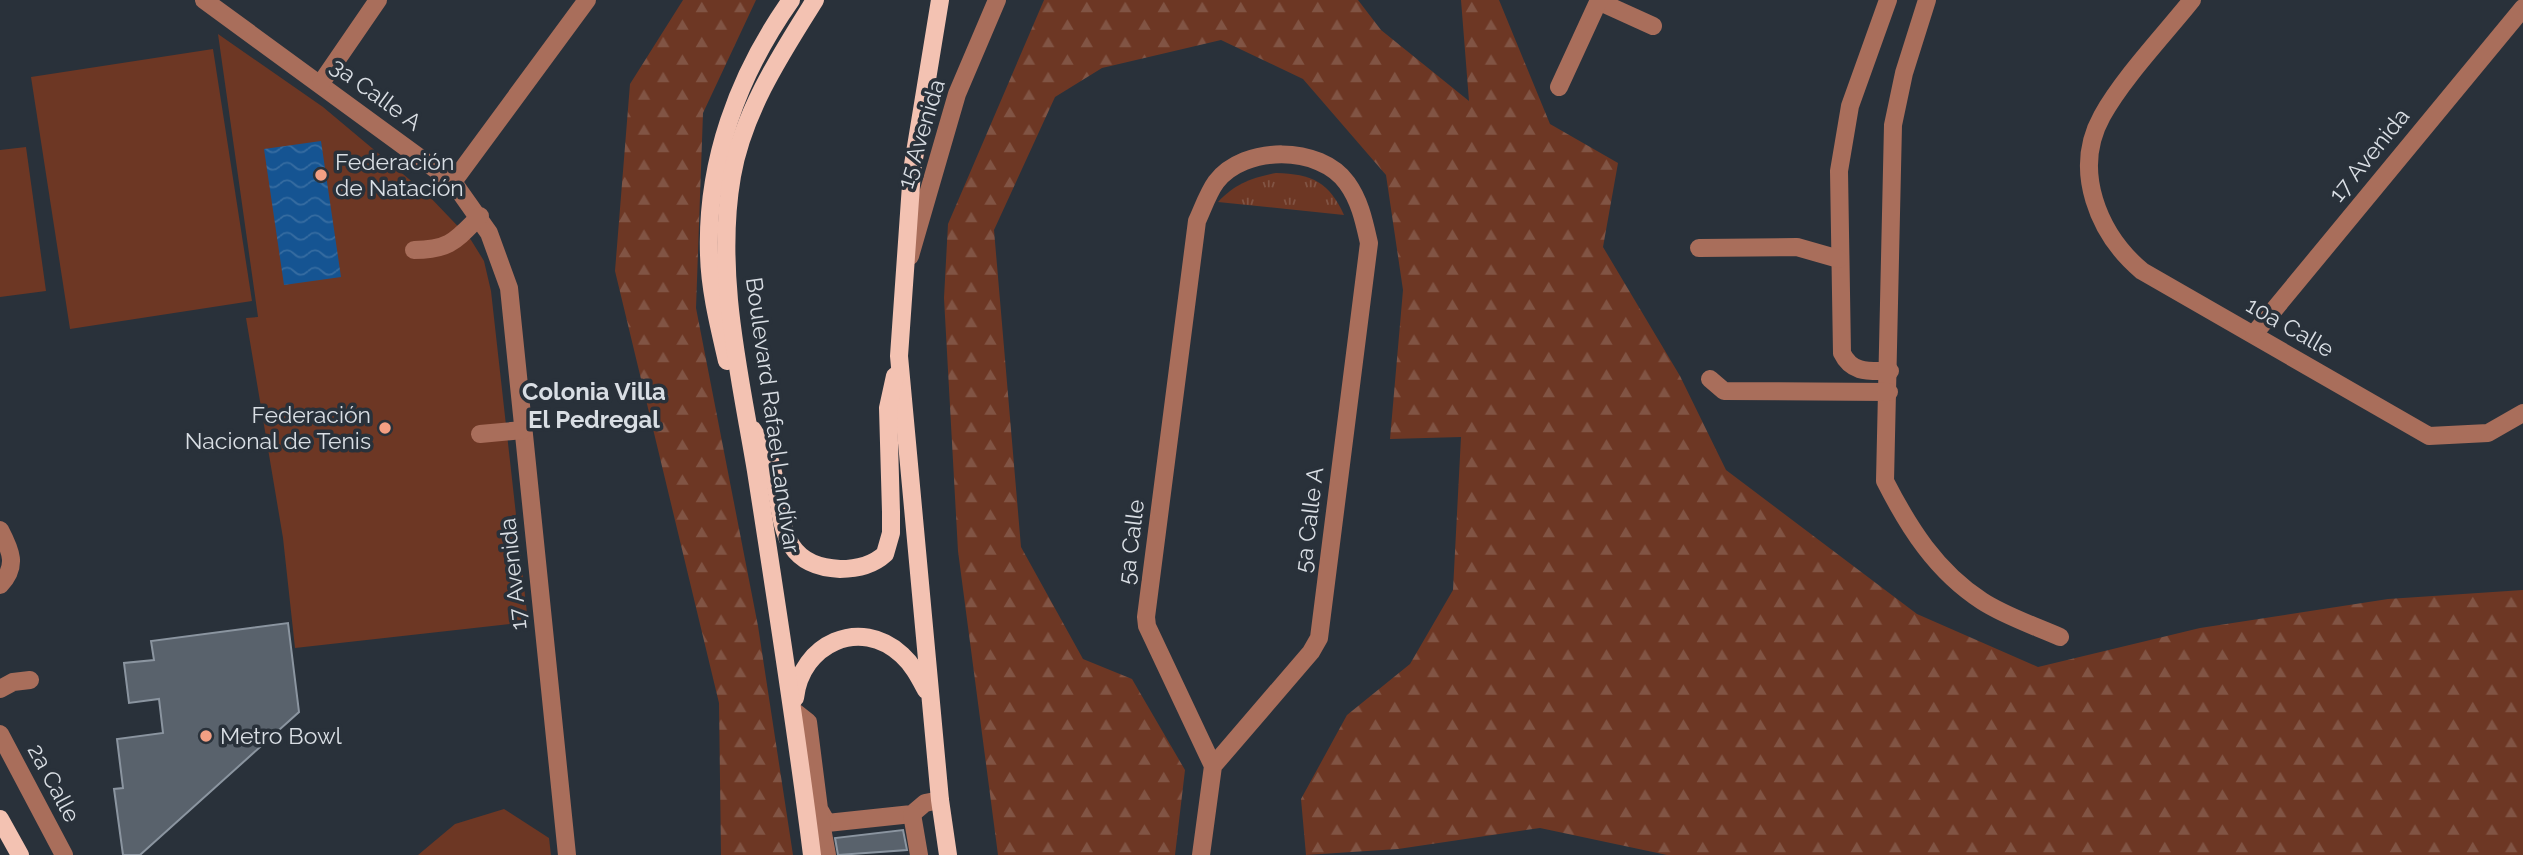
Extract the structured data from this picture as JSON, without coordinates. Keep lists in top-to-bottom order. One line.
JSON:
{"streets":{"main road":["Boulevard Rafael Landívar"],"street":["3a Calle A","15 Avenida","17 Avenida","10a Calle","5a Calle A","5a Calle","2a Calle"]},"crossings":[["3a Calle A","17 Avenida"],["17 Avenida","10a Calle"],["5a Calle A","5a Calle"]],"districts":["Colonia Villa El Pedregal"],"places":["Federación de Natación","Federación Nacional de Tenis","Metro Bowl"]}
